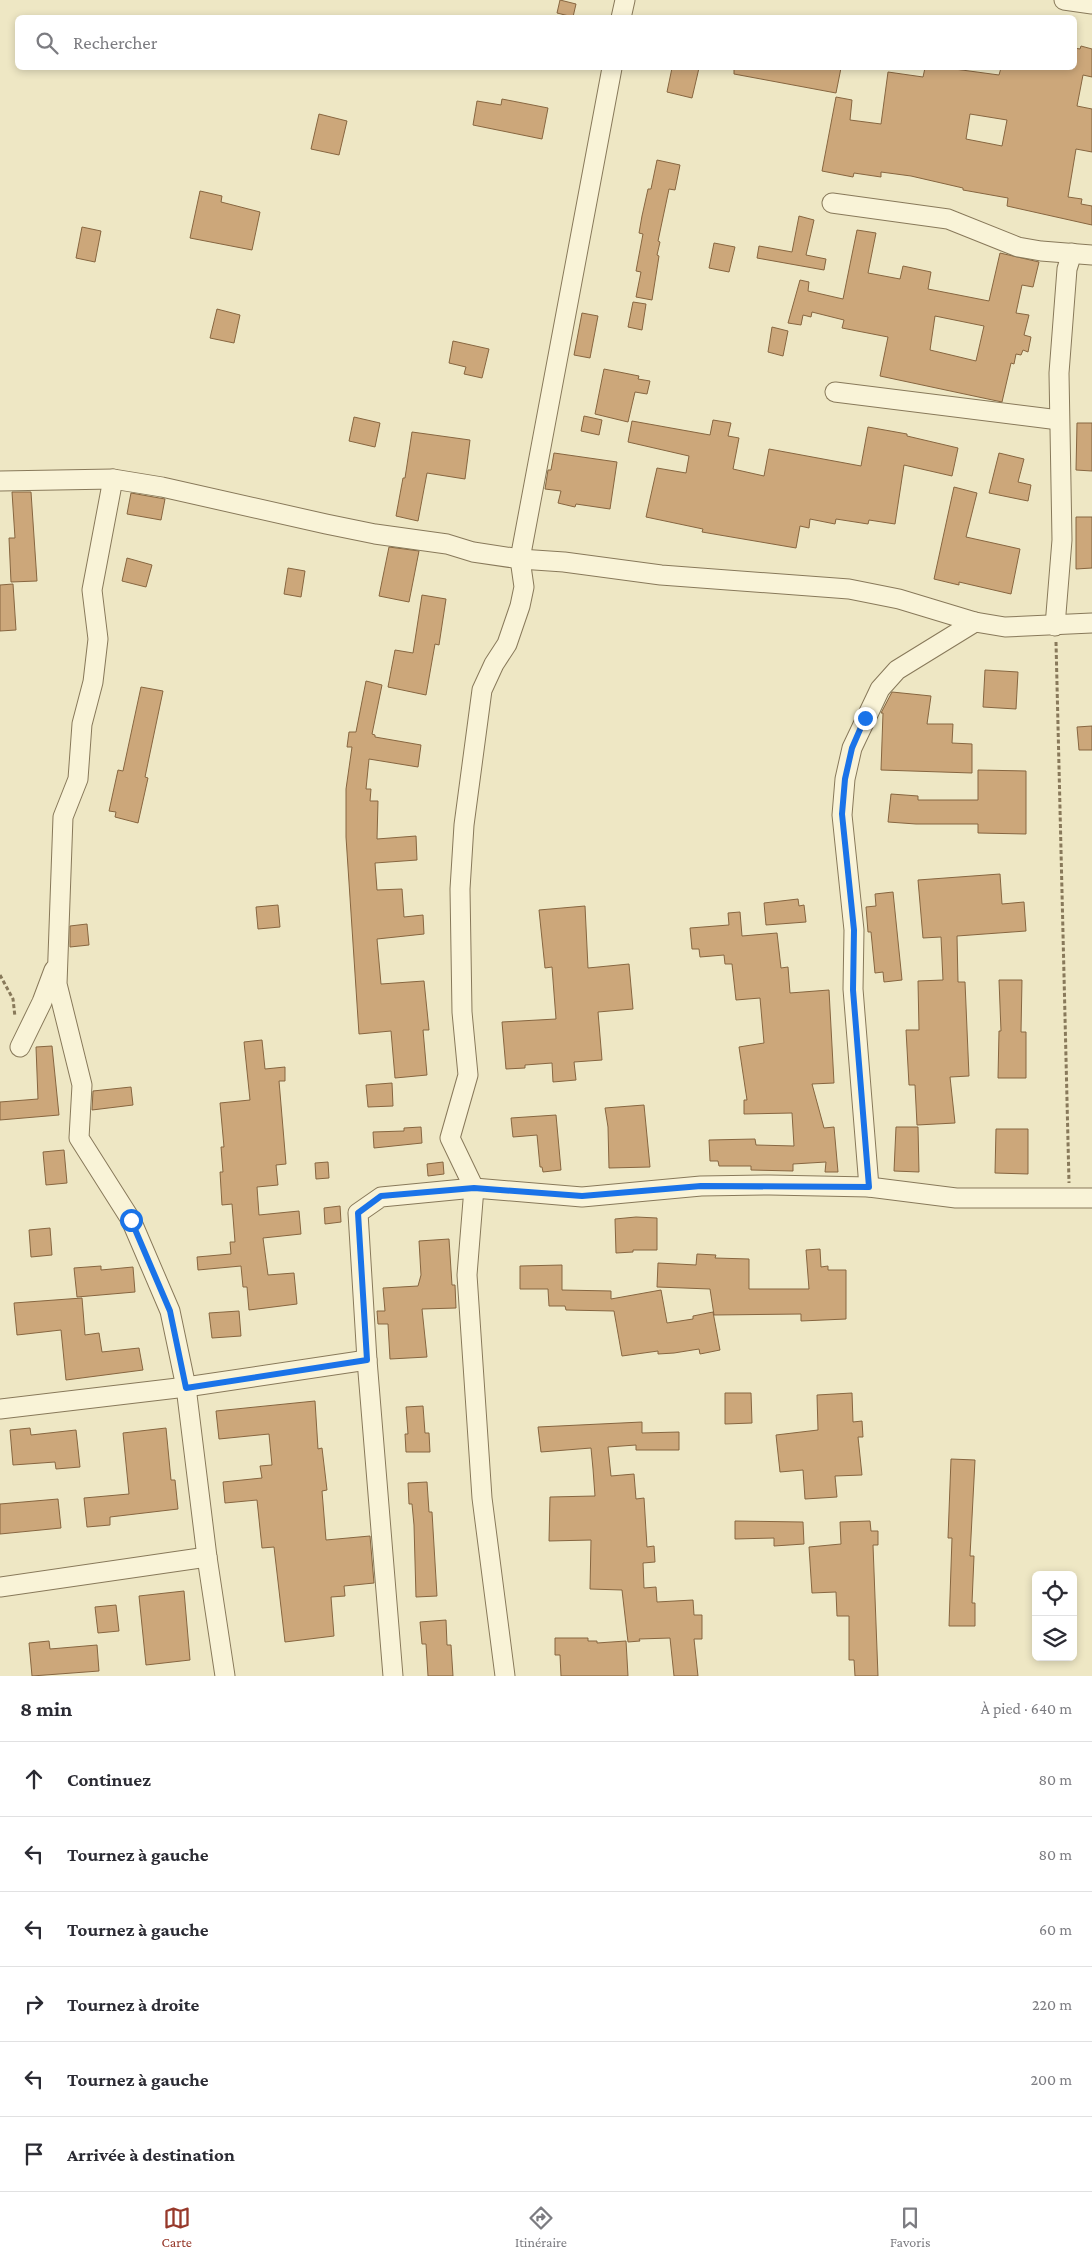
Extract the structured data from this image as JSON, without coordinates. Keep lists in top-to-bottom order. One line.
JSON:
{"page":{"search":"Rechercher","heading":["8 min","À pied · 640 m"],"list":[["Continuez","80 m"],["Tournez à gauche","80 m"],["Tournez à gauche","60 m"],["Tournez à droite","220 m"],["Tournez à gauche","200 m"],"Arrivée à destination"],"nav":["Carte","Itinéraire","Favoris"]}}
